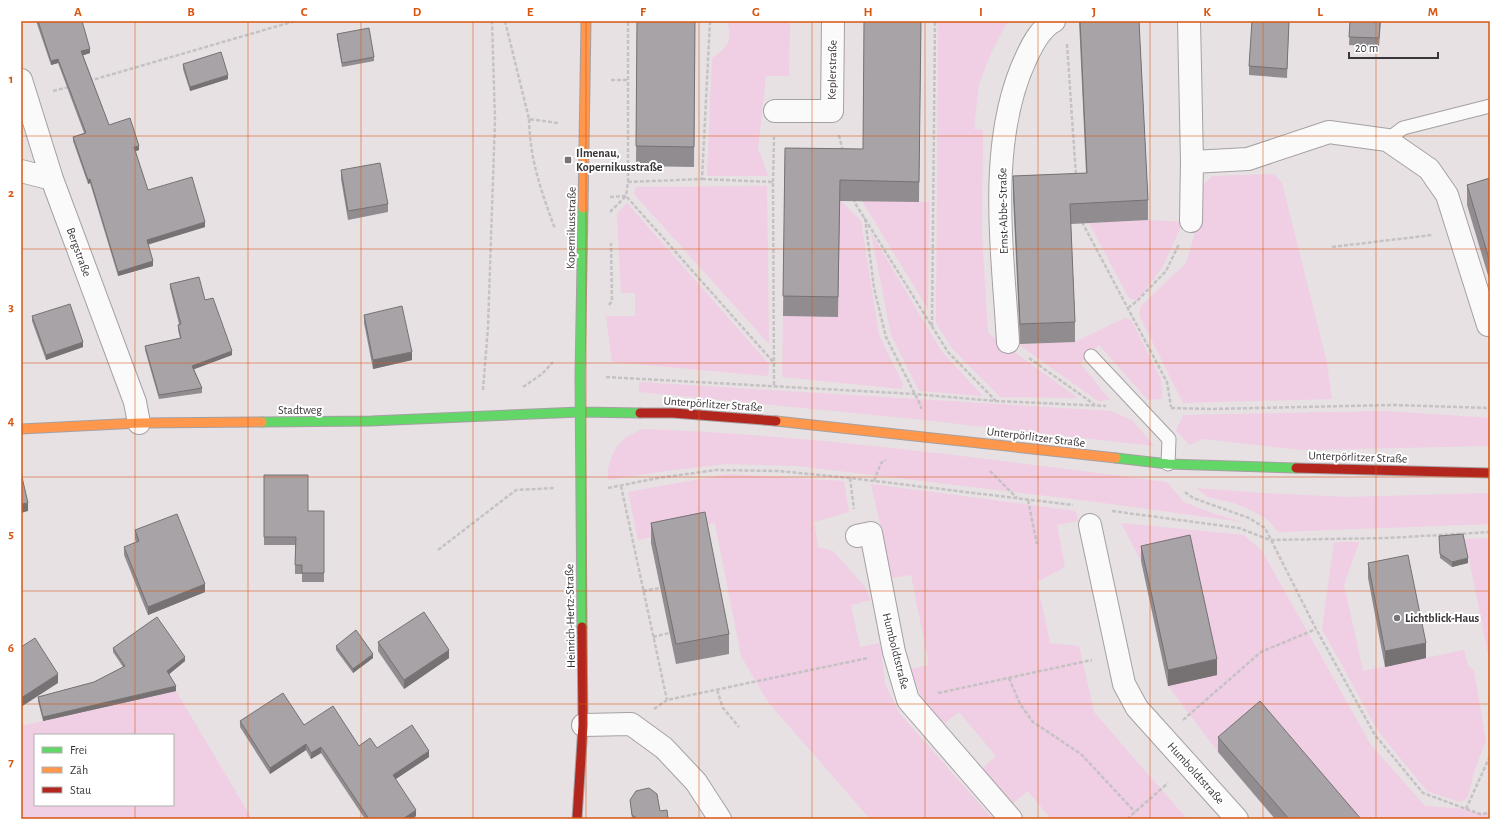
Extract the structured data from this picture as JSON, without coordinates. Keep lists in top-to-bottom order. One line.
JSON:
{"streets":{"street":["Keplerstraße","Ernst-Abbe-Straße","Kopernikusstraße","Bergstraße","Unterpörlitzer Straße","Stadtweg","Heinrich-Hertz-Straße","Humboldtstraße"]},"crossings":[["Kopernikusstraße","Unterpörlitzer Straße"],["Kopernikusstraße","Stadtweg"],["Kopernikusstraße","Heinrich-Hertz-Straße"],["Bergstraße","Stadtweg"],["Unterpörlitzer Straße","Stadtweg"],["Unterpörlitzer Straße","Heinrich-Hertz-Straße"],["Stadtweg","Heinrich-Hertz-Straße"]],"places":{"transit":["Ilmenau, Kopernikusstraße"],"other":["Lichtblick-Haus"]},"legend":["Frei","Zäh","Stau"],"scale_bar":"20 m","grid":{"columns":["A","B","C","D","E","F","G","H","I","J","K","L","M"],"rows":["1","2","3","4","5","6","7"]}}
